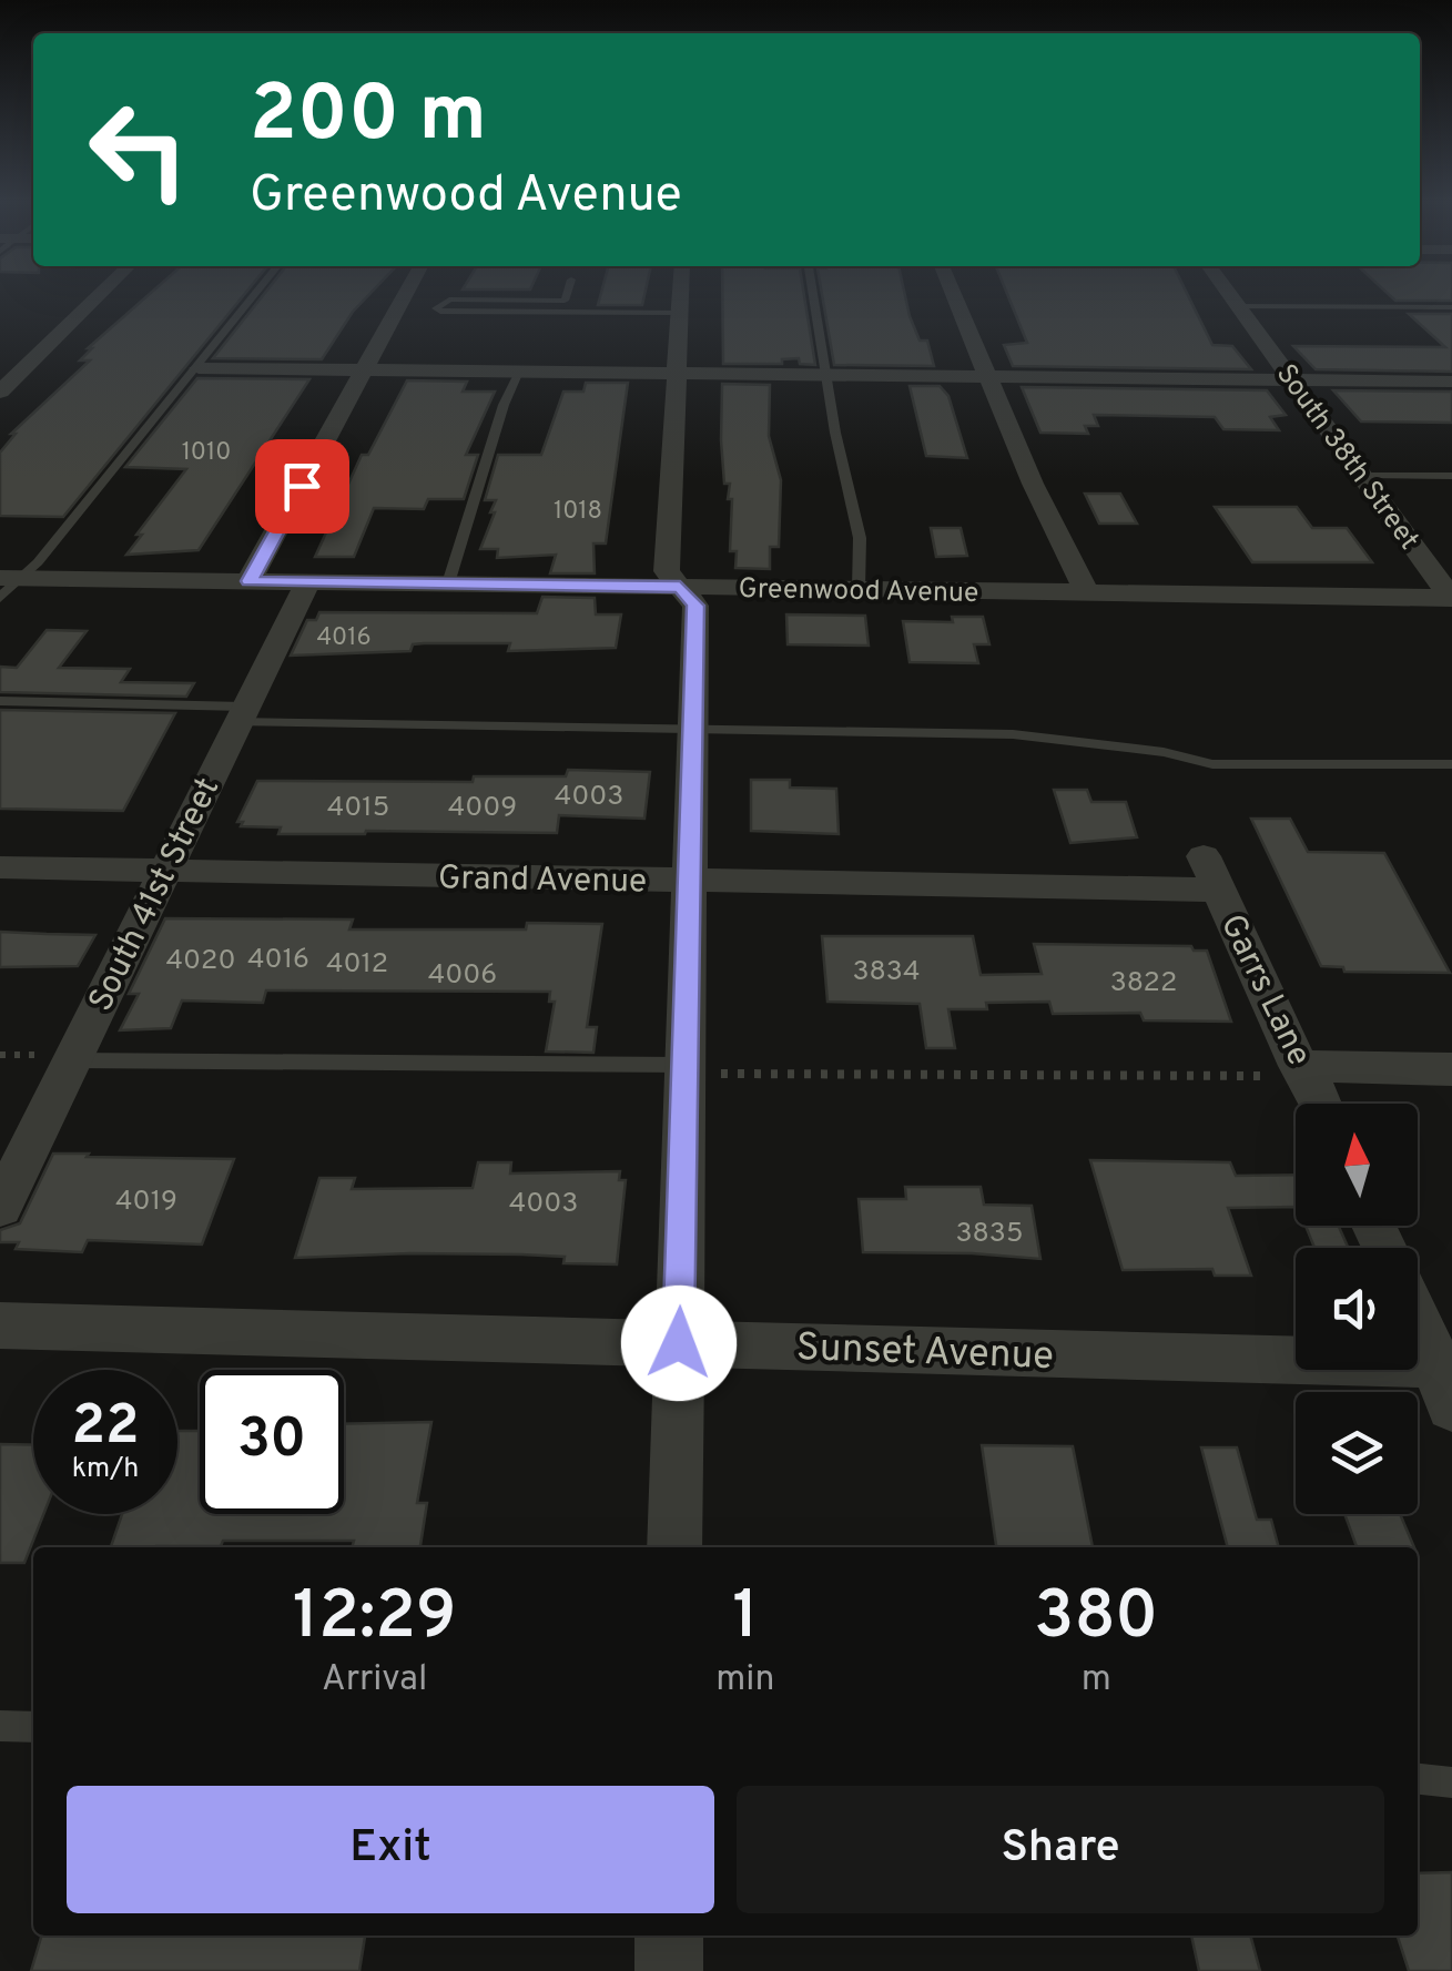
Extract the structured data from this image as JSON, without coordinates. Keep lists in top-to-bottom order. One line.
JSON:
{"streets":{"street":["South 38th Street","Greenwood Avenue","Grand Avenue","South 41st Street","Garrs Lane","Sunset Avenue"]},"crossings":[["South 38th Street","Greenwood Avenue"],["Greenwood Avenue","South 41st Street"],["Grand Avenue","South 41st Street"],["Grand Avenue","Garrs Lane"]],"house_numbers":["1010","1018","4016","4003","4015","4009","4016","4020","4012","3834","4006","3822","4019","4003","3835"],"north":"top","page":{"turn":["200 m","Greenwood Avenue"],"speed":"22 km/h","limit":"30","eta":["12:29","Arrival","1","min","380","m"],"buttons":["Exit","Share"]}}
